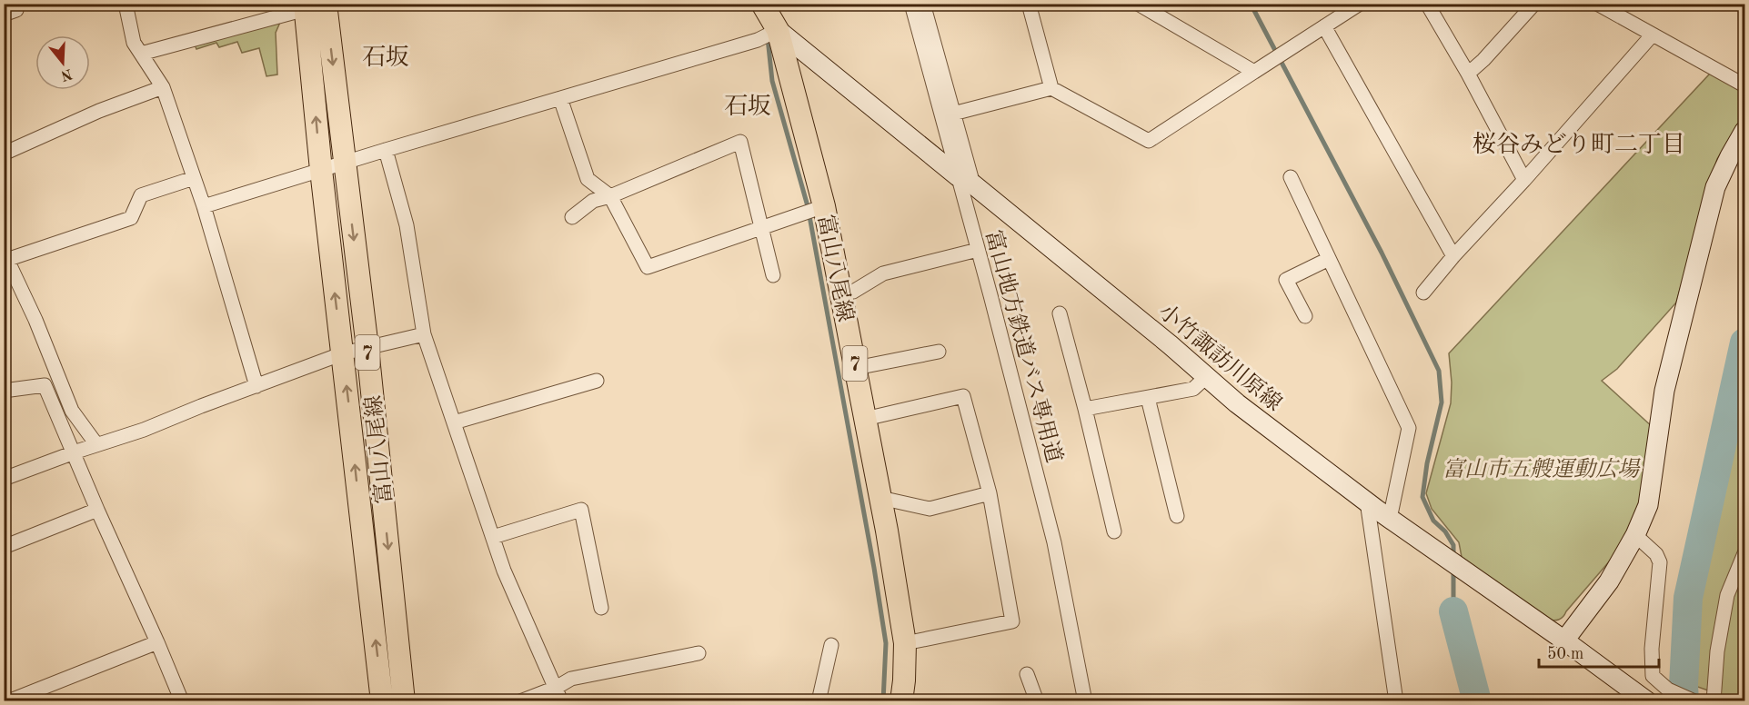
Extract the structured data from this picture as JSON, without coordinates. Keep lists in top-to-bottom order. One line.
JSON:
{"streets":{"main road":["富山八尾線","7","小竹諏訪川原線"],"street":["富山地方鉄道バス専用道"]},"crossings":[["富山八尾線","小竹諏訪川原線"],["富山地方鉄道バス専用道","小竹諏訪川原線"]],"districts":["石坂","石坂","桜谷みどり町二丁目"],"parks":["富山市五艘運動広場"],"scale_bar":"50 m","north":"bottom"}
